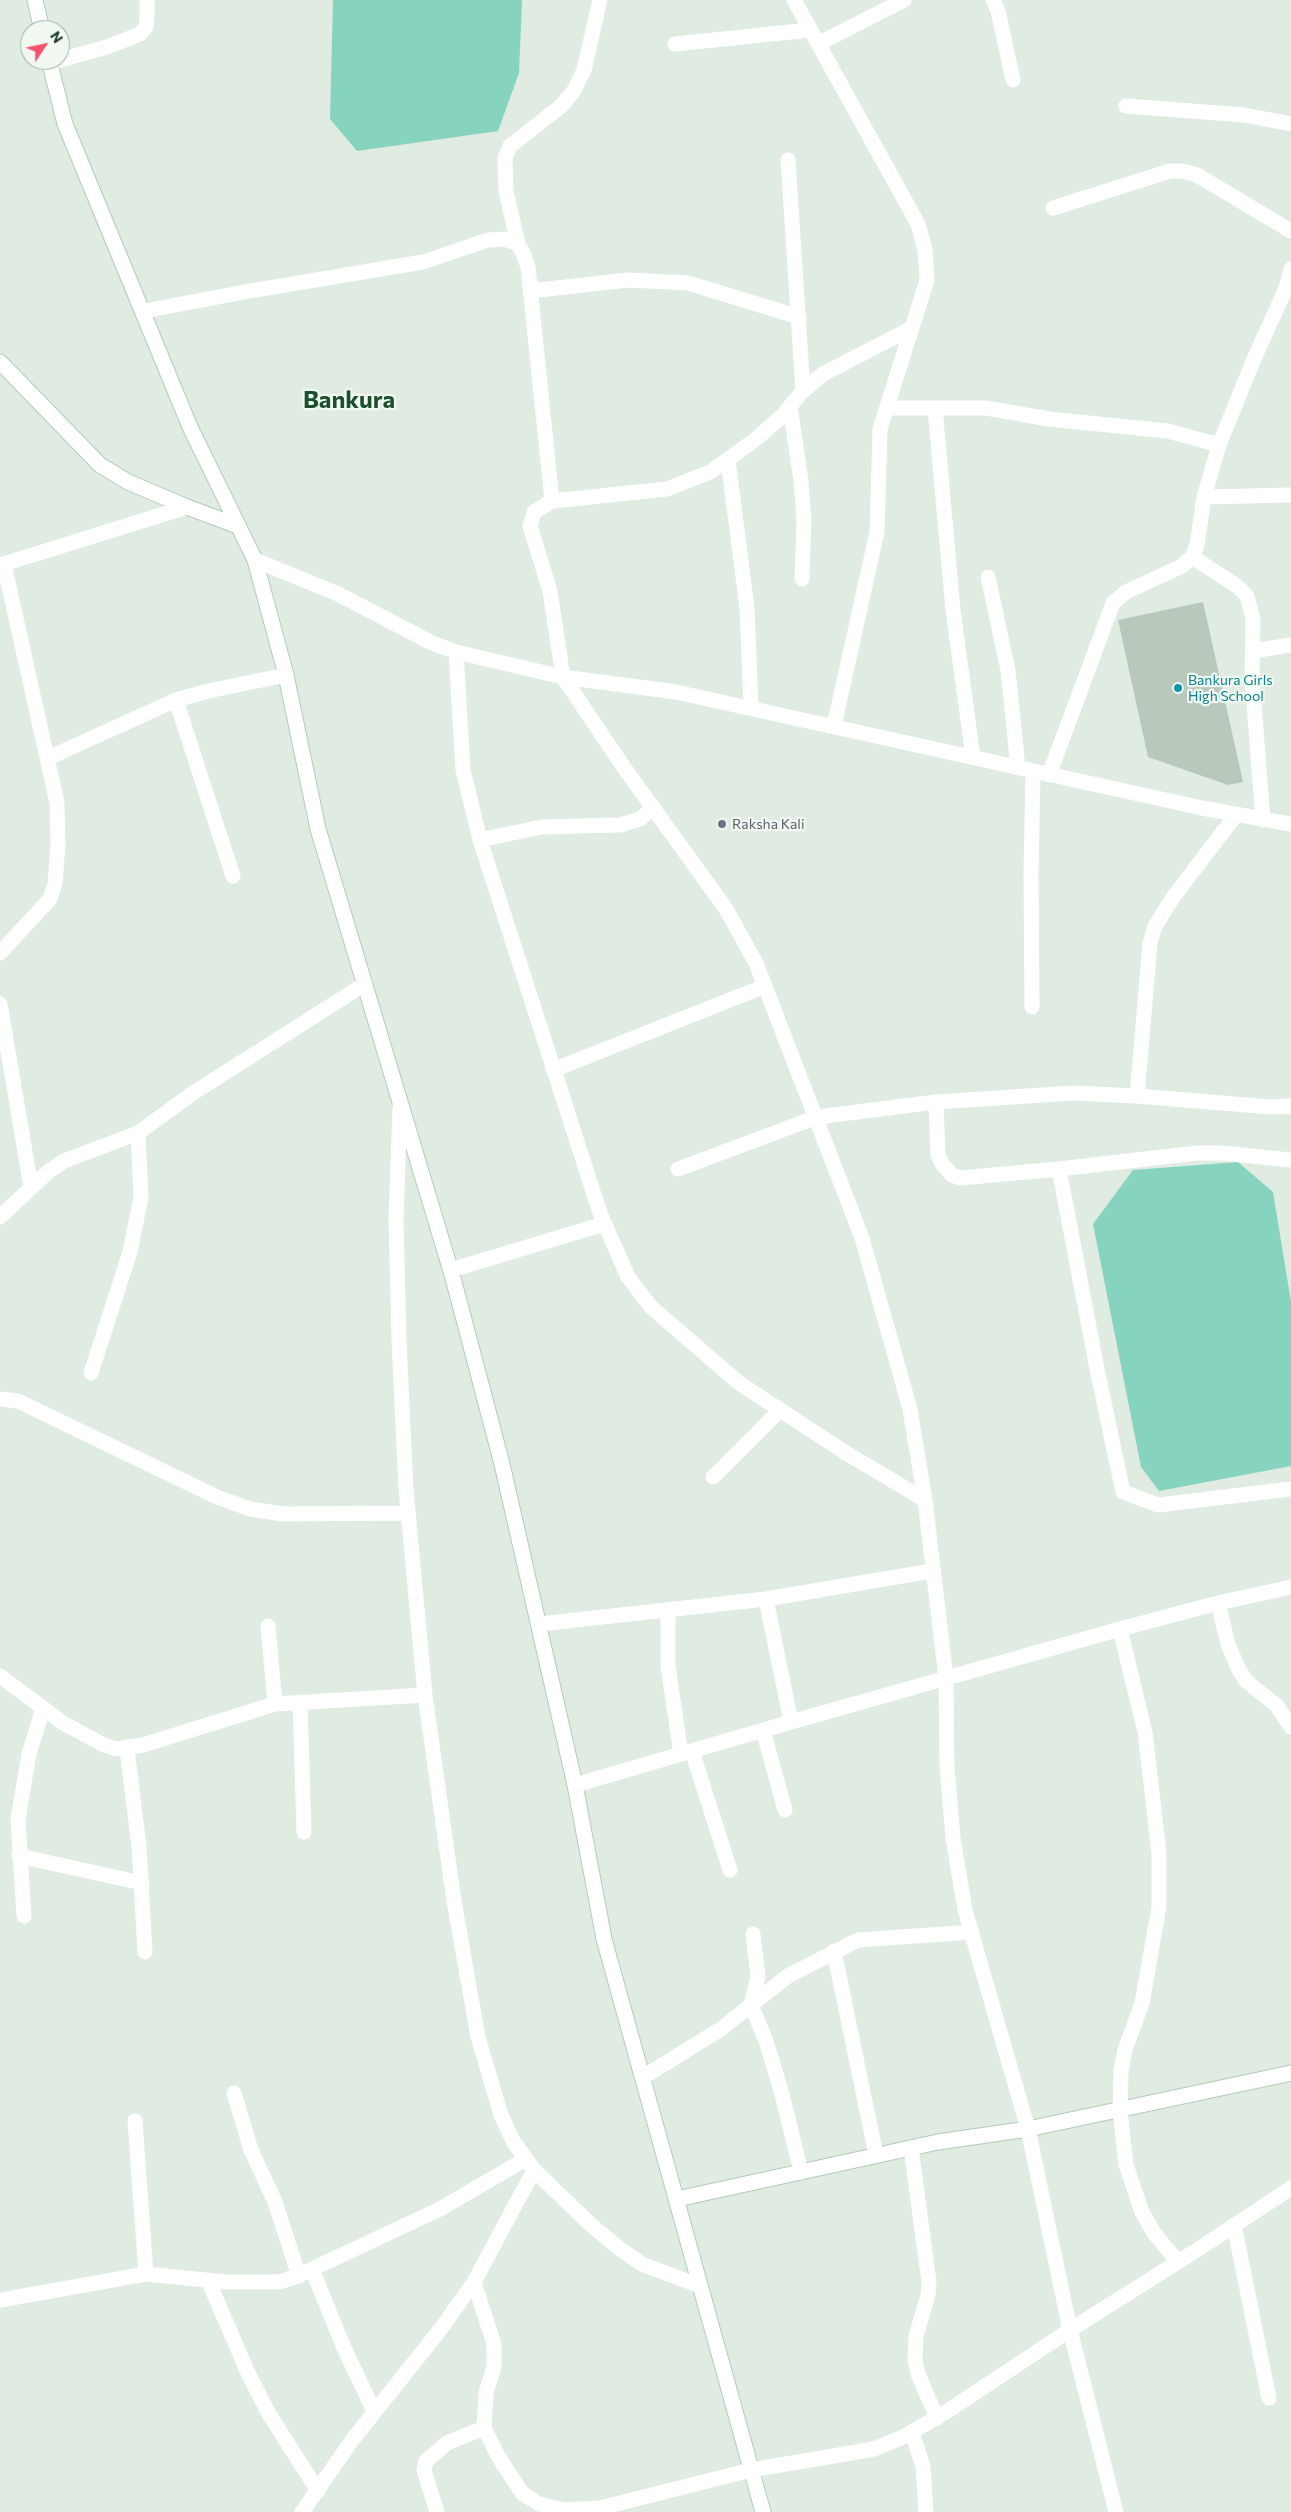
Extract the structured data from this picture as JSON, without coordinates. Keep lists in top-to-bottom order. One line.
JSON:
{"districts":["Bankura"],"places":["Bankura Girls High School","Raksha Kali"],"north":"top right"}
